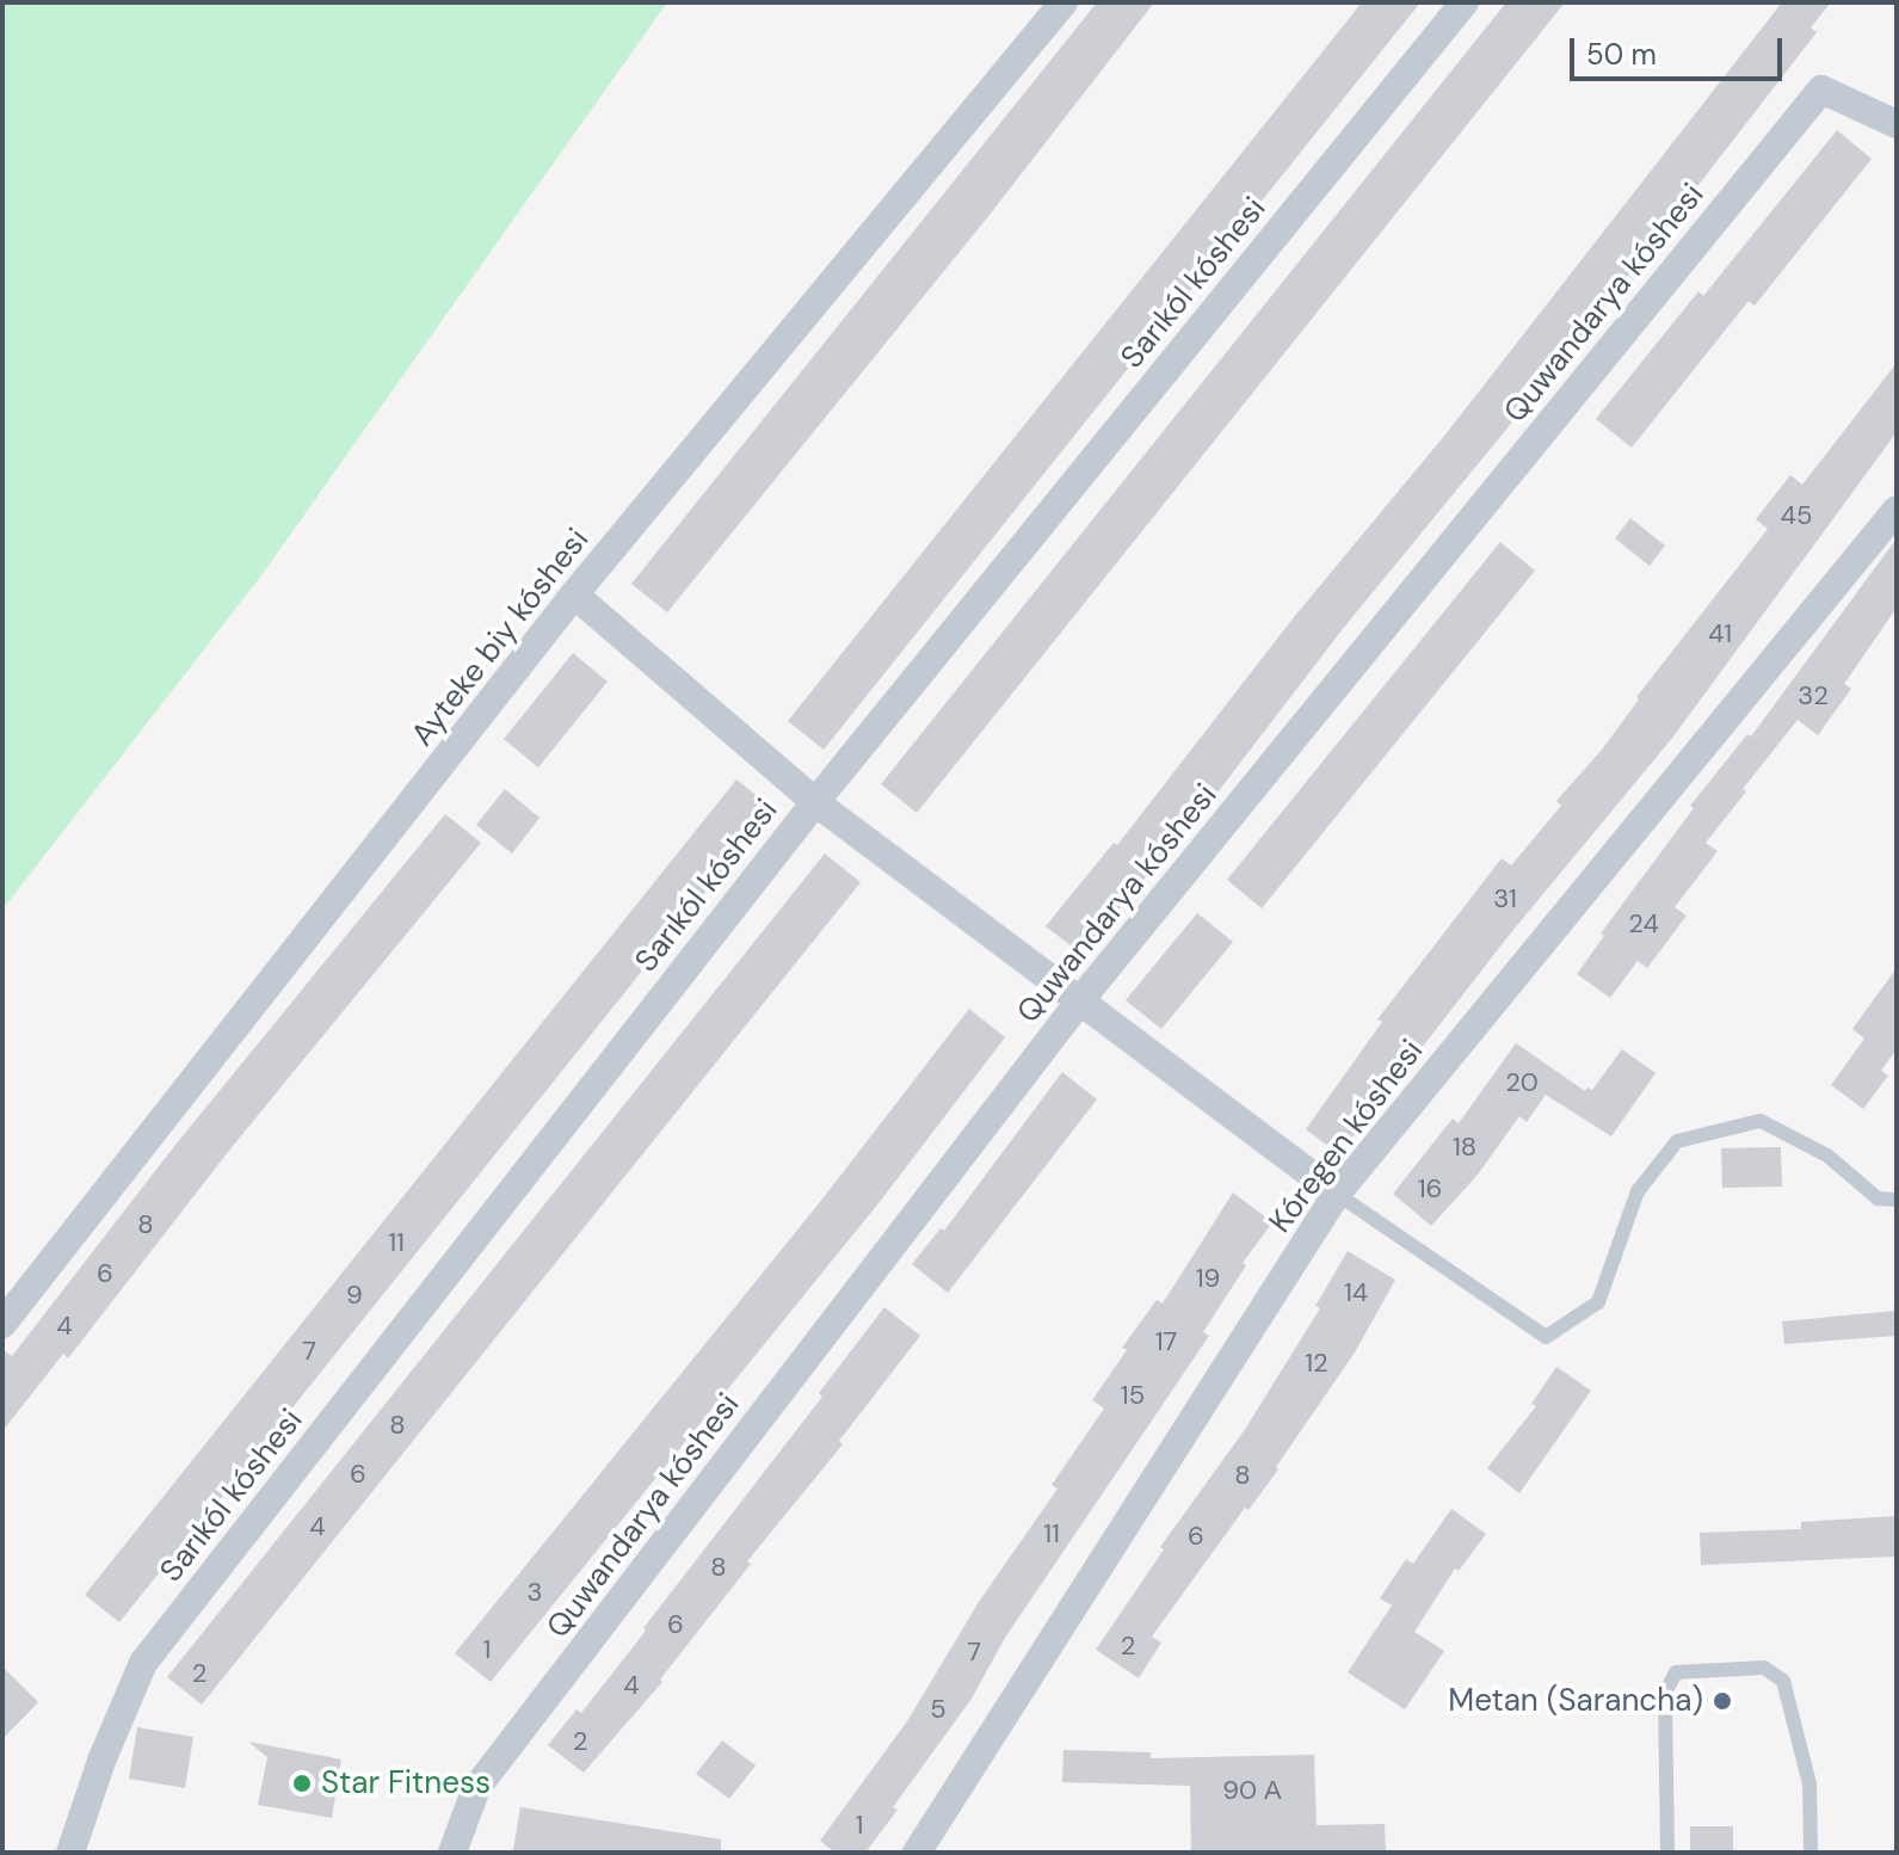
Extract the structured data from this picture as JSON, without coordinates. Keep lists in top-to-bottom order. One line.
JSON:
{"streets":{"street":["Sarıkól kóshesi","Quwandarya kóshesi","Ayteke biy kóshesi","Kóregen kóshesi"]},"places":["Metan (Sarancha)","Star Fitness"],"house_numbers":["45","41","32","31","24","20","18","16","8","11","6","19","14","9","4","17","7","12","15","8","6","8","4","11","6","8","3","6","2","1","7","2","4","5","2","90 А","1"],"scale_bar":"50 m"}
